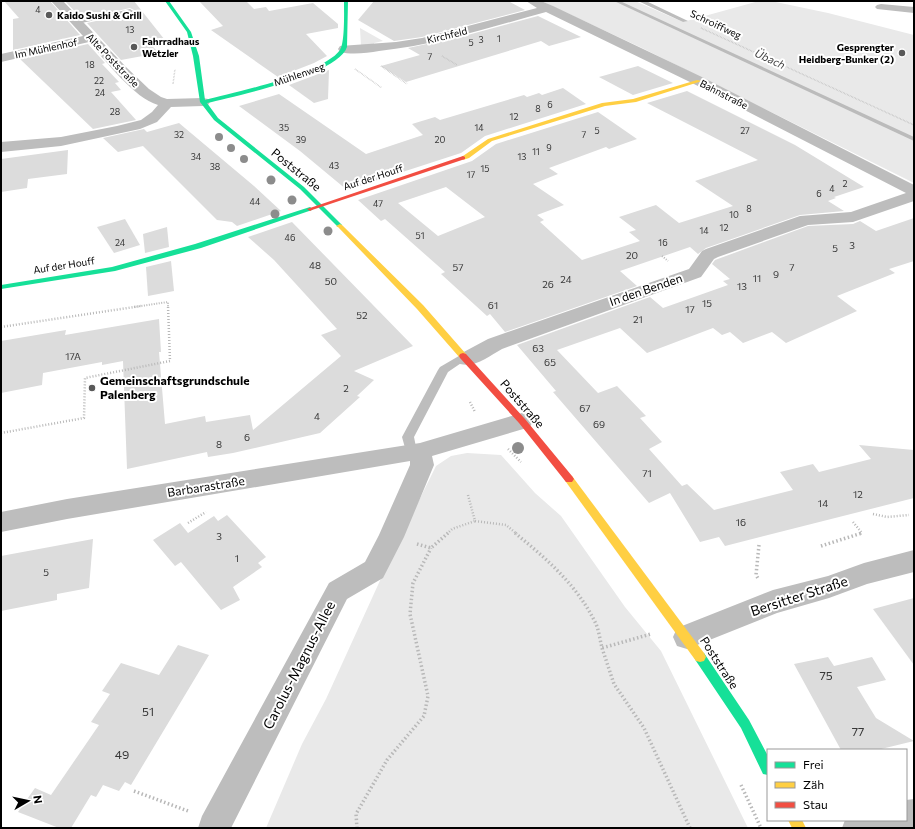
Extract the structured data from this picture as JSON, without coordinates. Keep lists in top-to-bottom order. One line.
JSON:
{"streets":{"main road":["Mühlenweg","Poststraße","Auf der Houff"],"street":["Kirchfeld","Im Mühlenhof","Alte Poststraße","Bahnstraße","In den Benden","Barbarastraße","Bersitter Straße","Carolus-Magnus-Allee"],"lane":["Schroiffweg"]},"crossings":[["Kirchfeld","Mühlenweg"],["Kirchfeld","Bahnstraße"],["Im Mühlenhof","Alte Poststraße"],["Alte Poststraße","Mühlenweg"],["Alte Poststraße","Poststraße"],["Mühlenweg","Poststraße"],["Bahnstraße","Auf der Houff"],["Poststraße","Auf der Houff"],["Poststraße","In den Benden"],["Poststraße","Barbarastraße"],["Poststraße","Bersitter Straße"],["Barbarastraße","Carolus-Magnus-Allee"]],"water":["Übach"],"places":["Kaido Sushi & Grill","Fahrradhaus Wetzler","Gesprengter Heidberg-Bunker (2)","Gemeinschaftsgrundschule Palenberg"],"house_numbers":["4","13","1","3","5","7","18","22","24","6","8","28","12","35","14","5","27","32","7","39","20","9","11","34","13","43","38","15","17","2","4","6","44","47","8","10","12","14","51","46","24","16","3","5","20","48","57","7","9","11","24","50","26","13","15","61","17","52","21","63","17A","65","2","67","4","69","6","8","71","12","14","16","3","1","5","75","51","77","49"],"legend":["Frei","Zäh","Stau"],"north":"right"}
